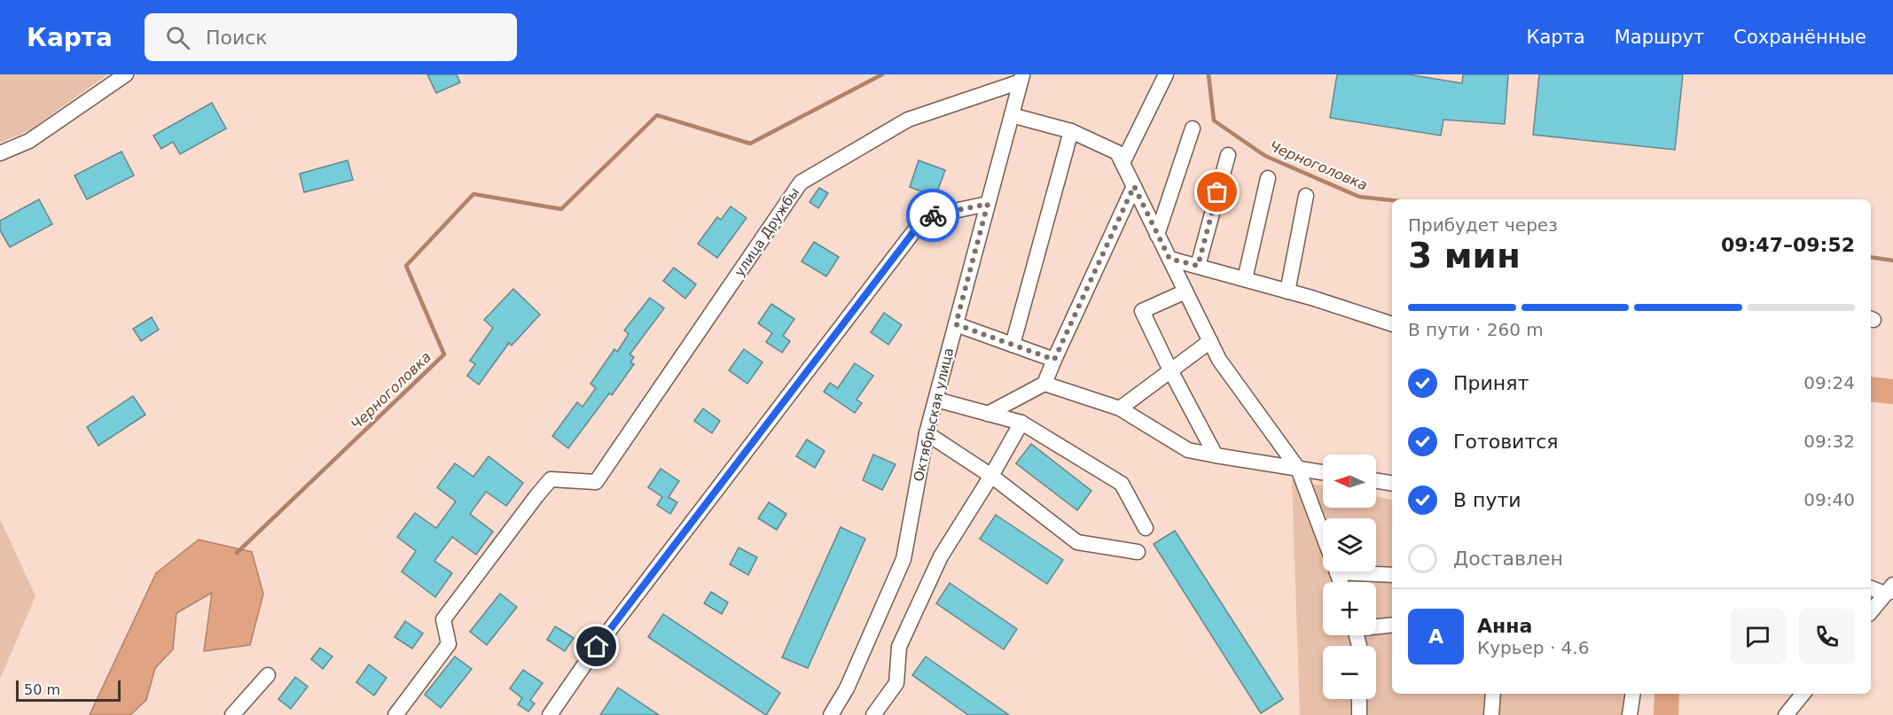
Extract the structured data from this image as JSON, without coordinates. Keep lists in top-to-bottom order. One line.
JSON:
{"streets":{"street":["улица Дружбы","Октябрьская улица"]},"crossings":[["улица Дружбы","Октябрьская улица"]],"water":["Черноголовка"],"scale_bar":"50 m","north":"left","page":{"header":"Карта","search":"Поиск","nav":["Карта","Маршрут","Сохранённые"],"heading":["3 мин","Прибудет через","09:47–09:52"],"panel":["Анна","Курьер · 4.6"],"bar":"В пути · 260 m","list":[["Принят","09:24"],["Готовится","09:32"],["В пути","09:40"],"Доставлен"],"map_buttons":["+","−"],"round":"А","scale":"50 m"}}
